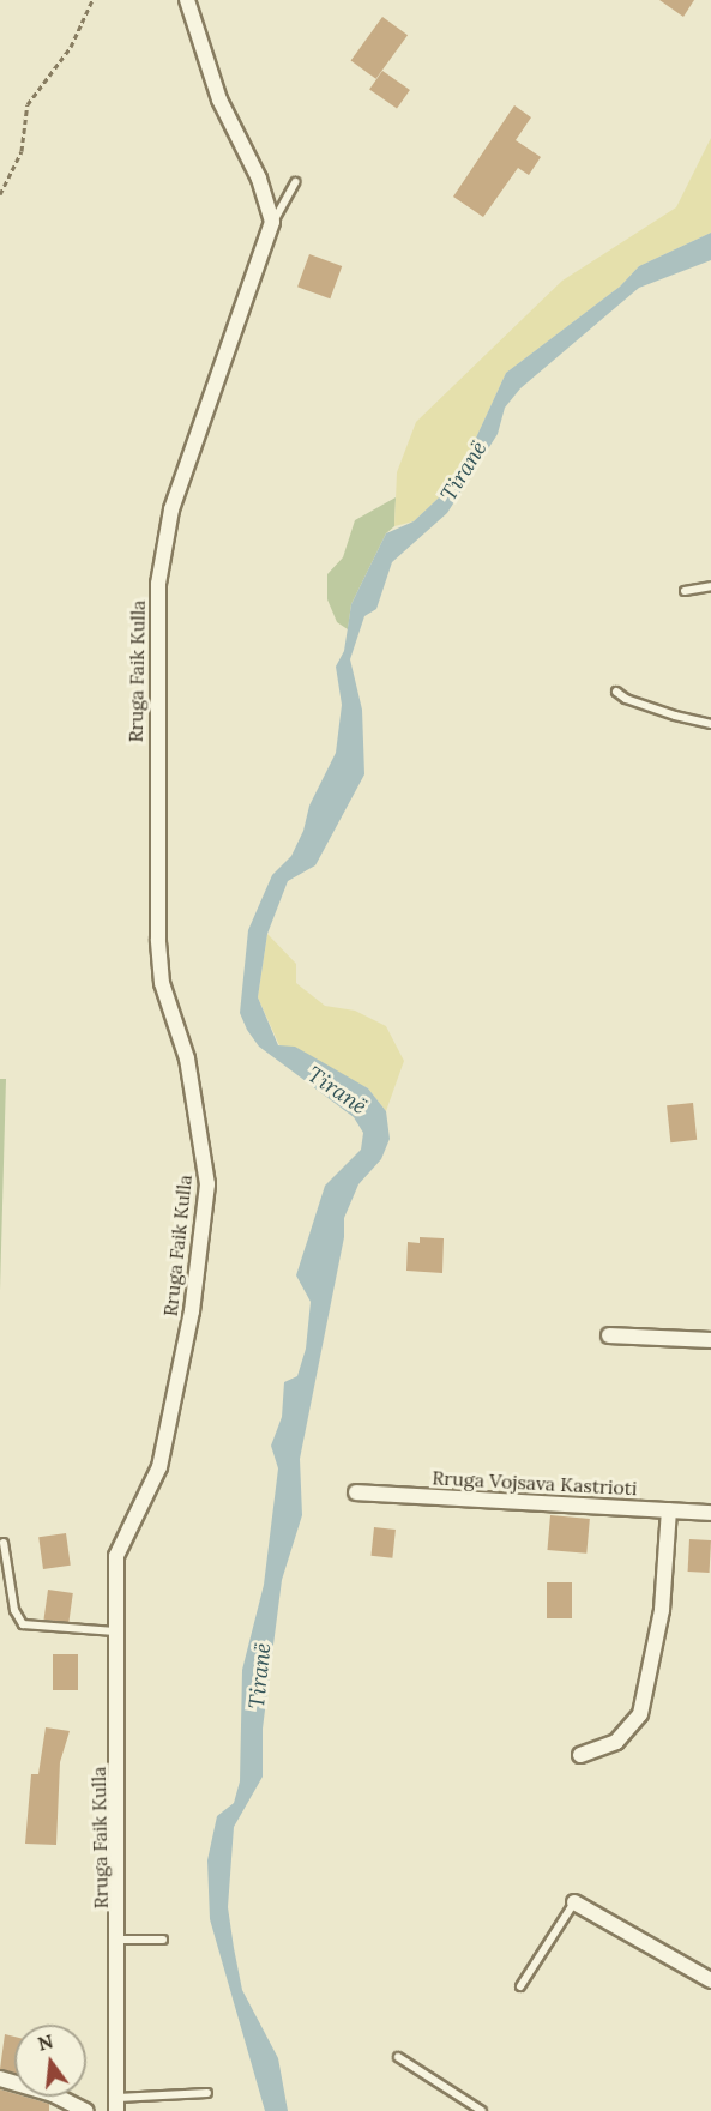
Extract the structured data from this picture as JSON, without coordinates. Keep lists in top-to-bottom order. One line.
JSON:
{"streets":{"street":["Rruga Faik Kulla","Rruga Vojsava Kastrioti"]},"water":["Tiranë"],"north":"top"}
